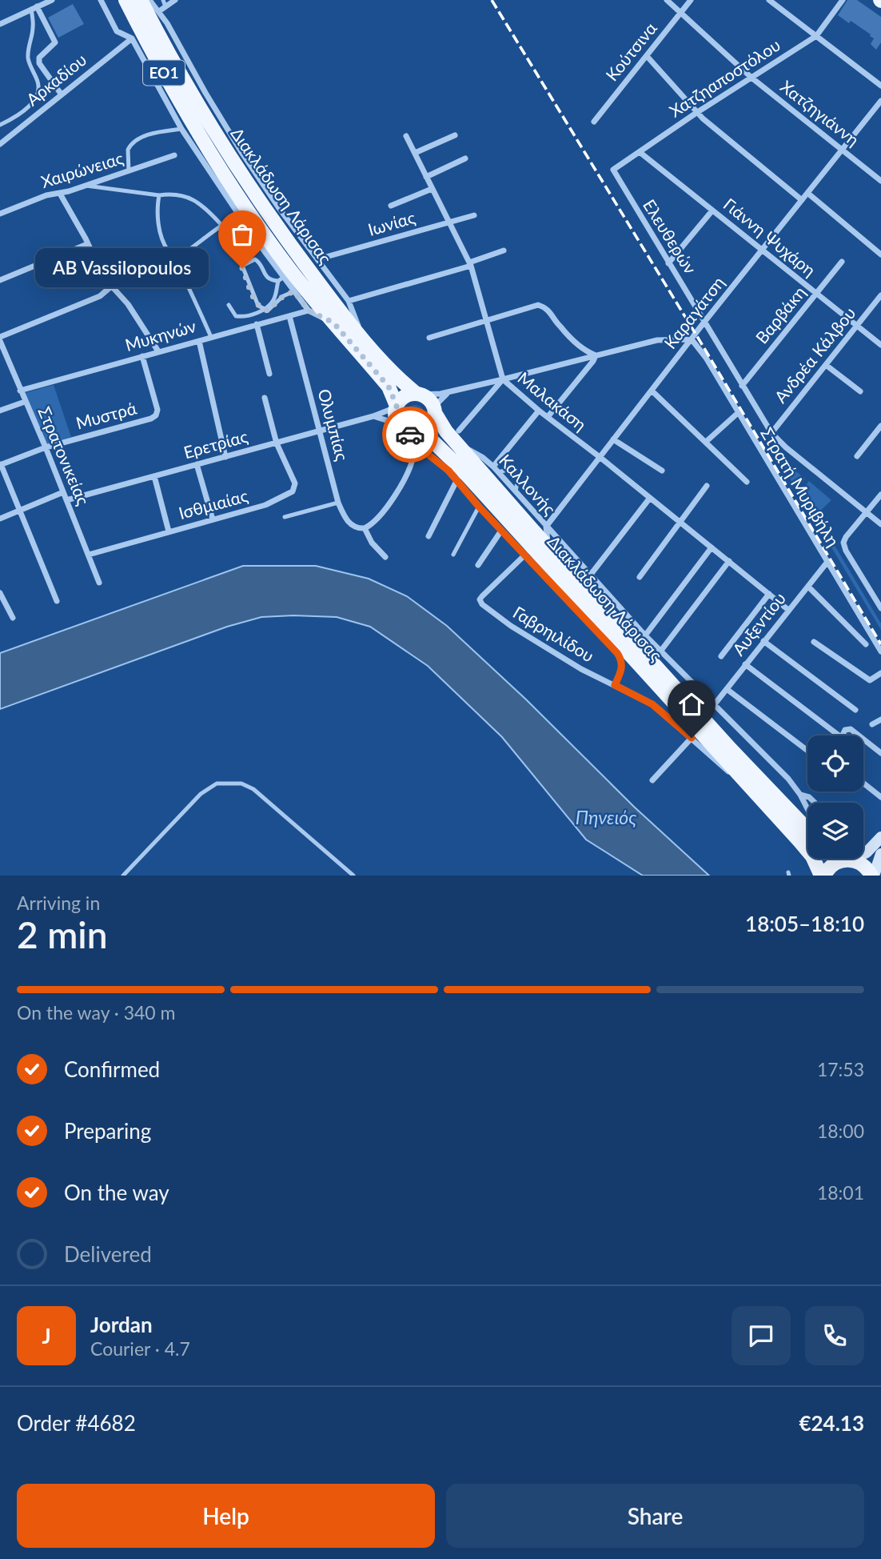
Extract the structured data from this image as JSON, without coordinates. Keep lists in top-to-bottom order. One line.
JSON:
{"streets":{"main road":["ΕΟ1","Διακλάδωση Λάρισας"],"street":["Κούτσινα","Χατζηαποστόλου","Αρκαδίου","Χατζηγιάννη","Χαιρώνειας","Ιωνίας","Ελευθερών","Γιάννη Ψυχάρη","Καραγάτση","Βαρβάκη","Μυκηνών","Ανδρέα Κάλβου","Μαλακάση","Μυστρά","Ολυμπίας","Ερετρίας","Στρατονικείας","Καλλoνής","Στρατή Μυριβήλη","Ισθμιαίας","Αυξεντίου","Γαβρηιλίδου"]},"crossings":[["Κούτσινα","Χατζηγιάννη"],["ΕΟ1","Διακλάδωση Λάρισας"],["ΕΟ1","Ερετρίας"],["Χατζηαποστόλου","Χατζηγιάννη"],["Χατζηαποστόλου","Ελευθερών"],["Χατζηαποστόλου","Γιάννη Ψυχάρη"],["Χατζηγιάννη","Καραγάτση"],["Διακλάδωση Λάρισας","Ερετρίας"],["Διακλάδωση Λάρισας","Καλλoνής"],["Διακλάδωση Λάρισας","Γαβρηιλίδου"],["Ιωνίας","Μαλακάση"],["Ελευθερών","Καραγάτση"],["Ελευθερών","Βαρβάκη"],["Ελευθερών","Ανδρέα Κάλβου"],["Γιάννη Ψυχάρη","Καραγάτση"],["Γιάννη Ψυχάρη","Βαρβάκη"],["Γιάννη Ψυχάρη","Ανδρέα Κάλβου"],["Καραγάτση","Μαλακάση"],["Καραγάτση","Καλλoνής"],["Καραγάτση","Στρατή Μυριβήλη"],["Μυκηνών","Μυστρά"],["Μυκηνών","Ολυμπίας"],["Μυκηνών","Στρατονικείας"],["Μαλακάση","Αυξεντίου"],["Μυστρά","Στρατονικείας"],["Ολυμπίας","Ερετρίας"],["Ερετρίας","Στρατονικείας"],["Ερετρίας","Ισθμιαίας"],["Στρατονικείας","Ισθμιαίας"],["Καλλoνής","Αυξεντίου"],["Στρατή Μυριβήλη","Αυξεντίου"]],"water":["Πηνειός"],"places":["AB Vassilopoulos"],"page":{"bubble":"AB Vassilopoulos","heading":["2 min","Arriving in","18:05–18:10"],"panel":["Jordan","Courier · 4.7","Order #4682","€24.13"],"bar":"On the way · 340 m","list":[["Confirmed","17:53"],["Preparing","18:00"],["On the way","18:01"],"Delivered"],"round":"J","buttons":["Help","Share"]}}
